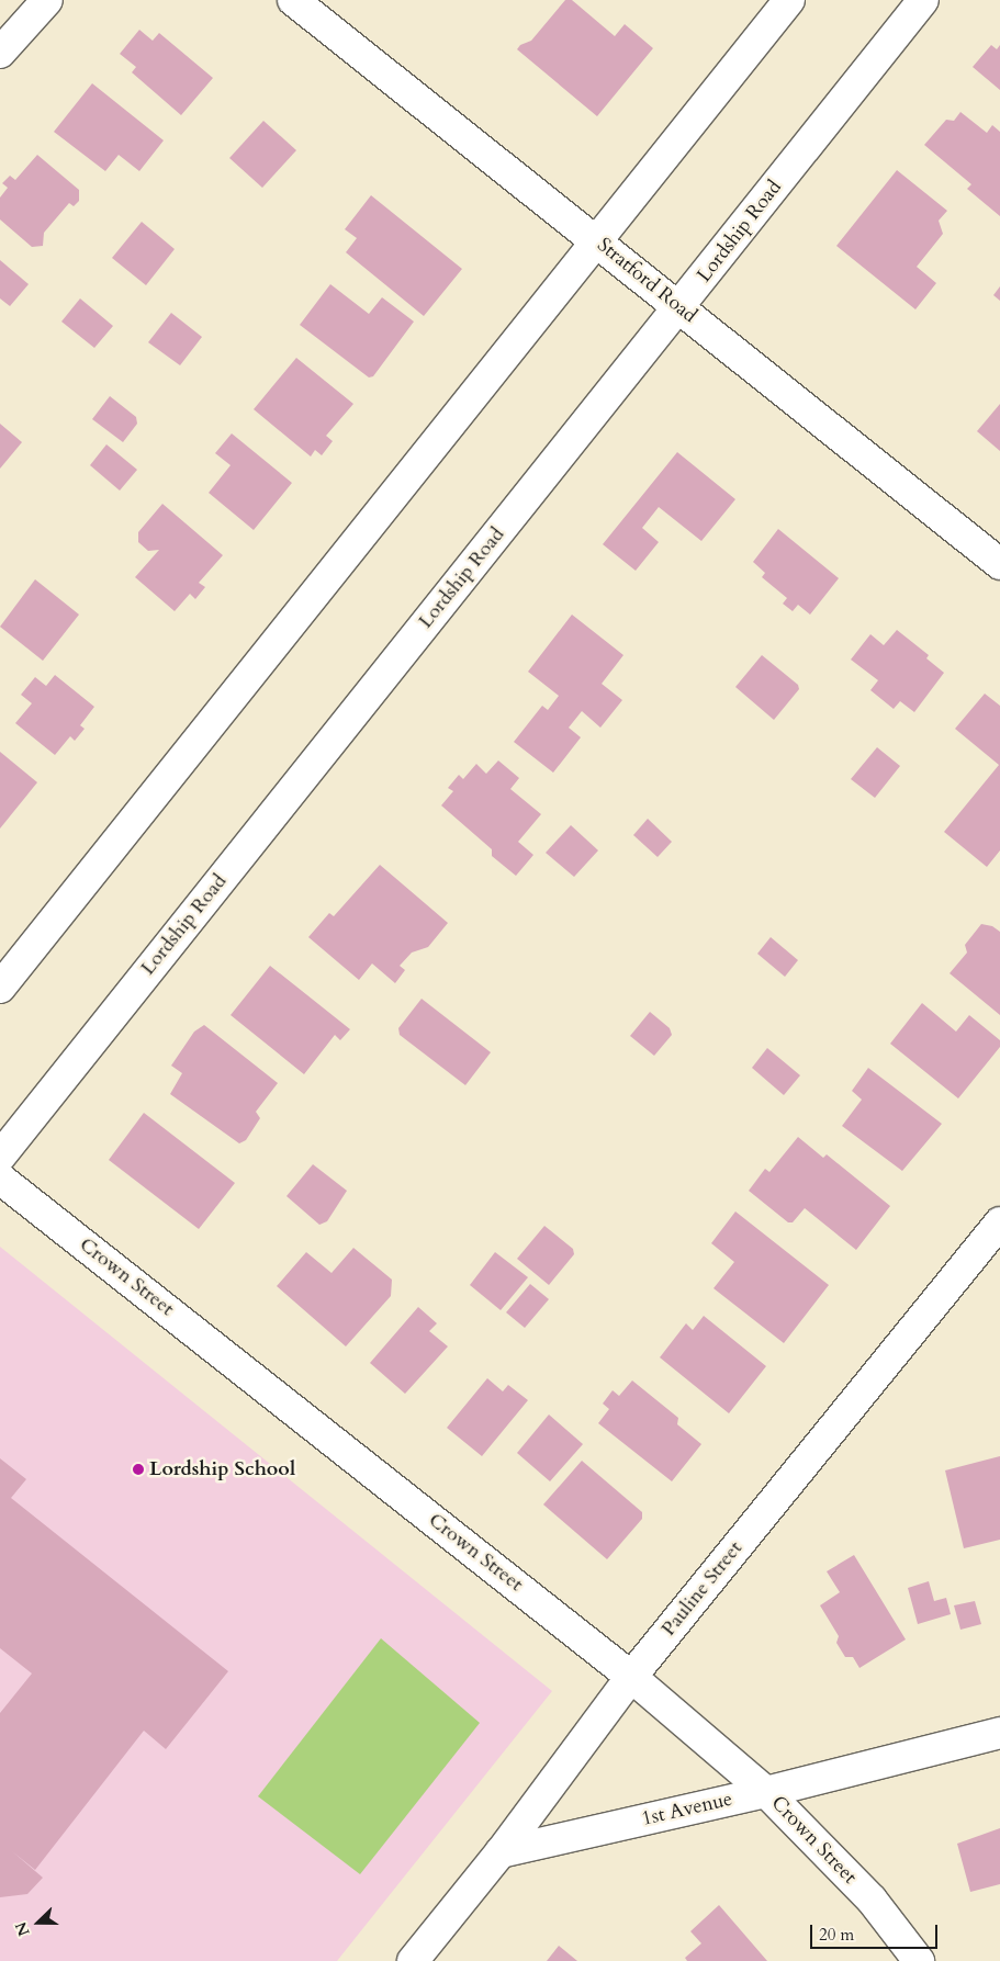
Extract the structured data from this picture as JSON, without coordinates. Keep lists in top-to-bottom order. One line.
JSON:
{"streets":{"street":["Lordship Road","Stratford Road","Crown Street","Pauline Street","1st Avenue"]},"crossings":[["Lordship Road","Stratford Road"],["Crown Street","Pauline Street"],["Crown Street","1st Avenue"],["Pauline Street","1st Avenue"]],"places":["Lordship School"],"scale_bar":"20 m","north":"left"}
